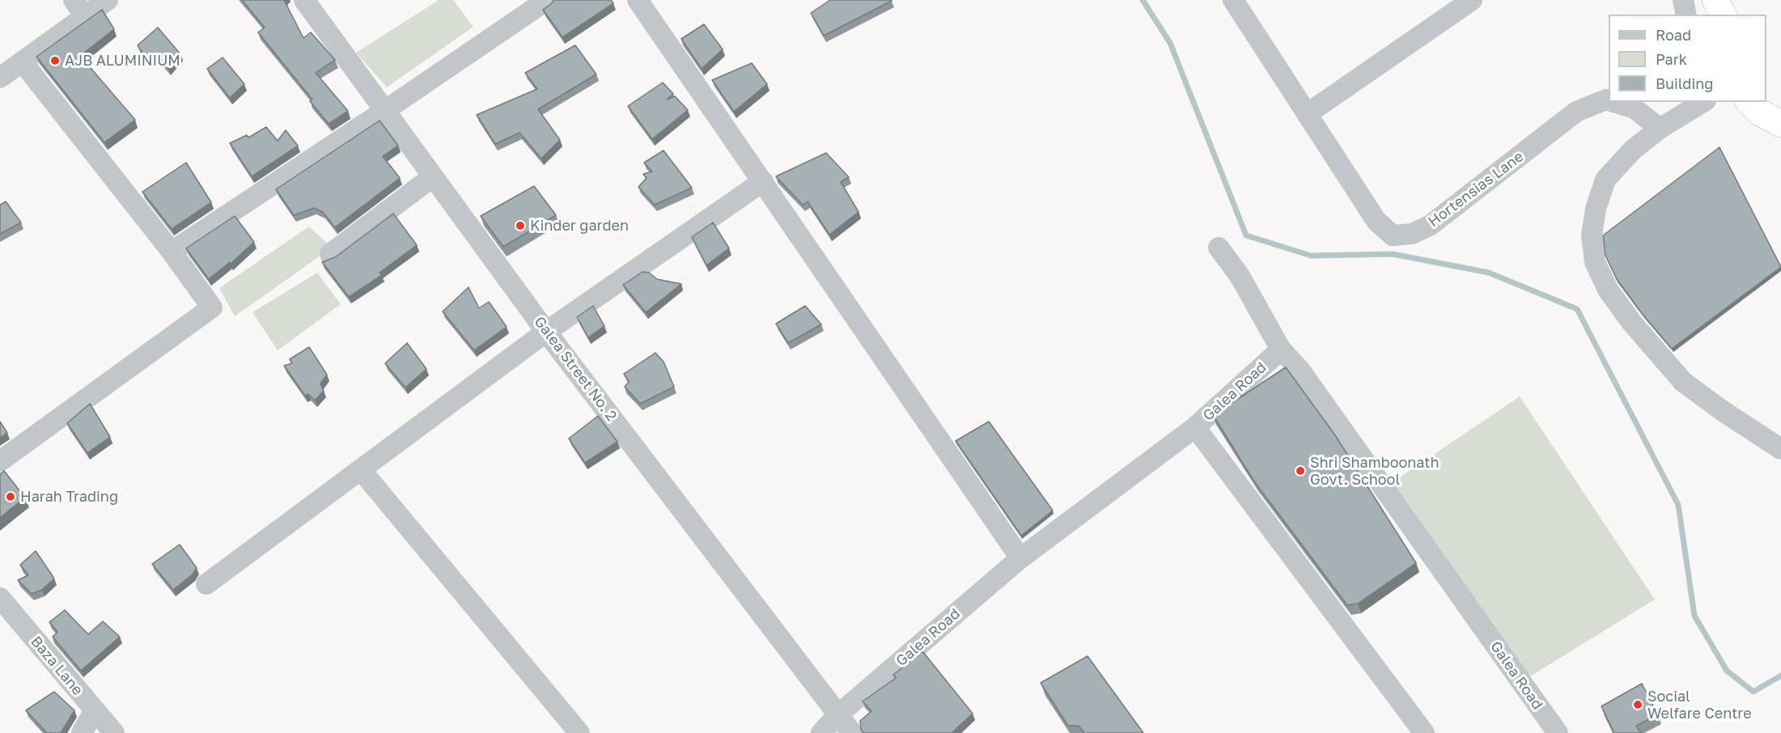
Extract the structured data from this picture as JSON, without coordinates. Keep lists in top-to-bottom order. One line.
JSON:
{"streets":{"street":["Hortensias Lane","Galea Street No. 2","Galea Road","Baza Lane"]},"crossings":[["Galea Street No. 2","Galea Road"]],"places":["AJB ALUMINIUM","Kinder garden","Shri Shamboonath Govt. School","Harah Trading","Social Welfare Centre"],"legend":["Road","Park","Building"]}
